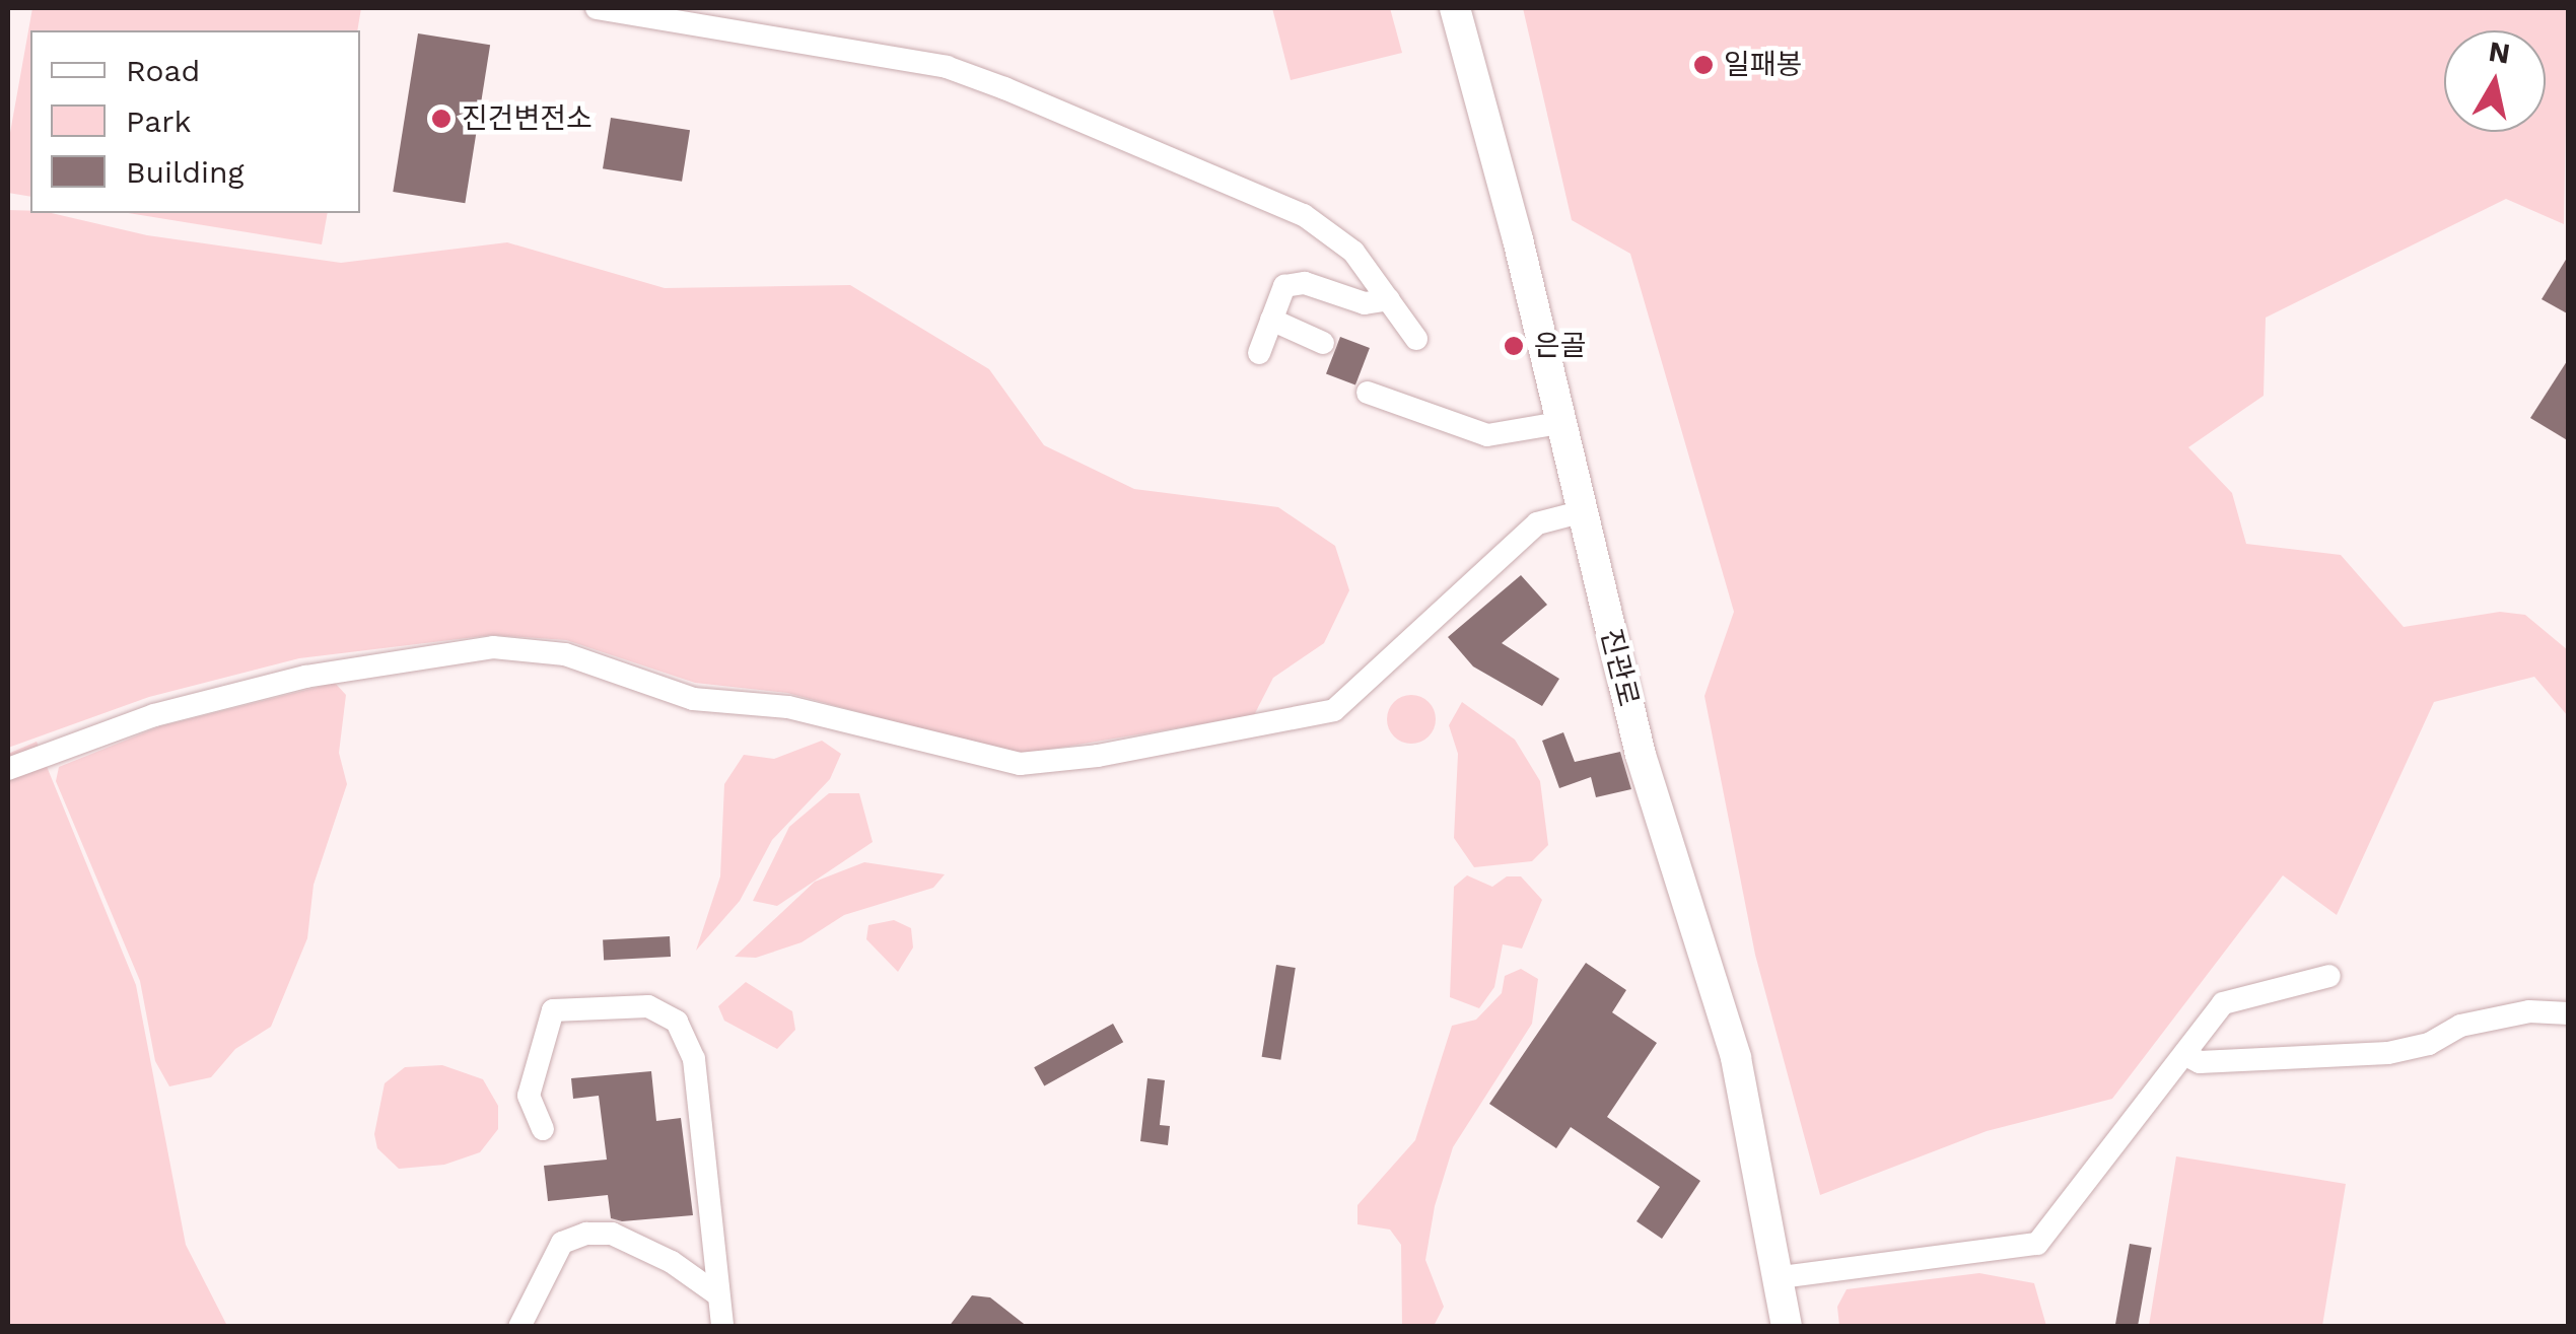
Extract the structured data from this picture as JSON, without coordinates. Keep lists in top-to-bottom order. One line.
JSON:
{"streets":{"main road":["진관로"]},"places":["일패봉","진건변전소","은골"],"legend":["Road","Park","Building"],"north":"top"}
